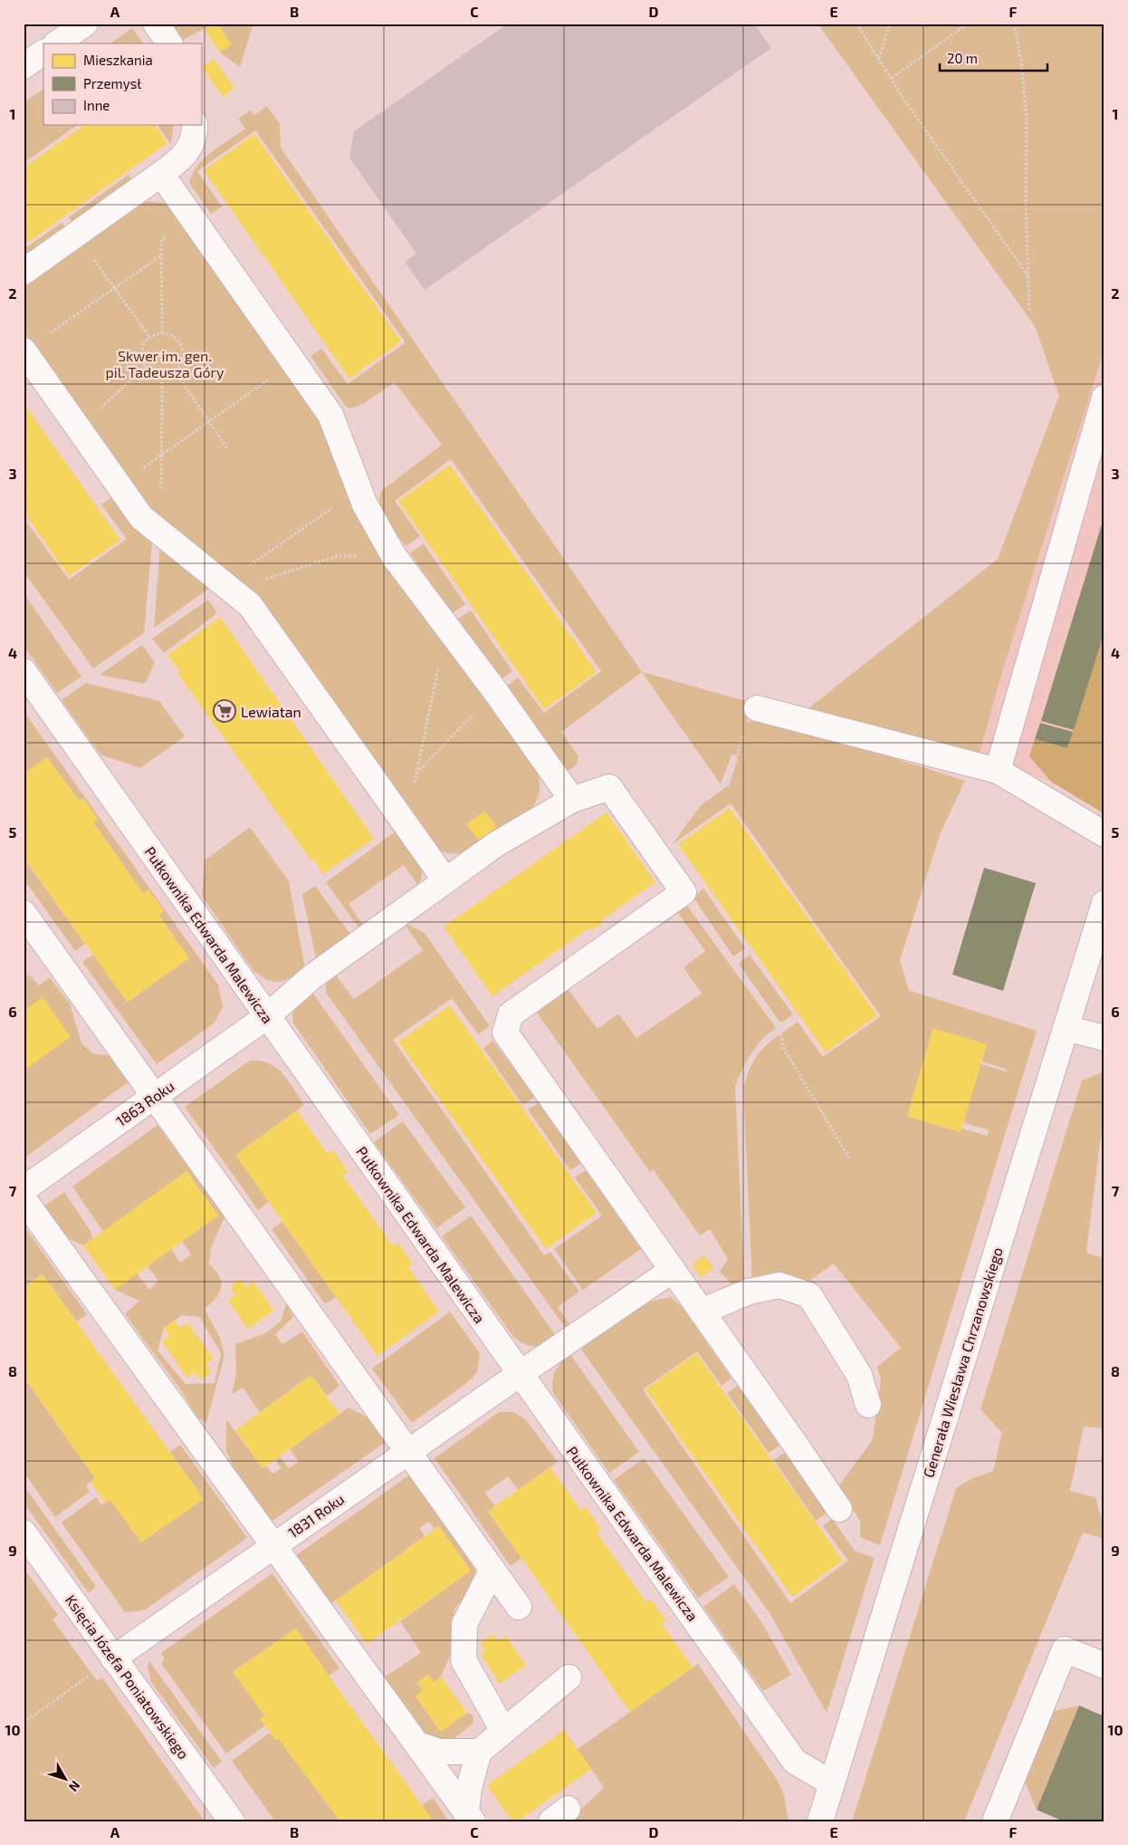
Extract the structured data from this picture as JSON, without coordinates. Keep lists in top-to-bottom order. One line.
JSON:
{"streets":{"street":["Pułkownika Edwarda Malewicza","1863 Roku","Generała Wiesława Chrzanowskiego","1831 Roku","Księcia Józefa Poniatowskiego"]},"crossings":[["Pułkownika Edwarda Malewicza","1863 Roku"],["Pułkownika Edwarda Malewicza","Generała Wiesława Chrzanowskiego"],["Pułkownika Edwarda Malewicza","1831 Roku"],["1863 Roku","1831 Roku"],["1831 Roku","Księcia Józefa Poniatowskiego"]],"parks":["Skwer im. gen. pil. Tadeusza Góry"],"places":{"supermarket":["Lewiatan"]},"legend":["Mieszkania","Przemysł","Inne"],"scale_bar":"20 m","north":"bottom right","grid":{"columns":["A","B","C","D","E","F"],"rows":["1","2","3","4","5","6","7","8","9","10"]}}
